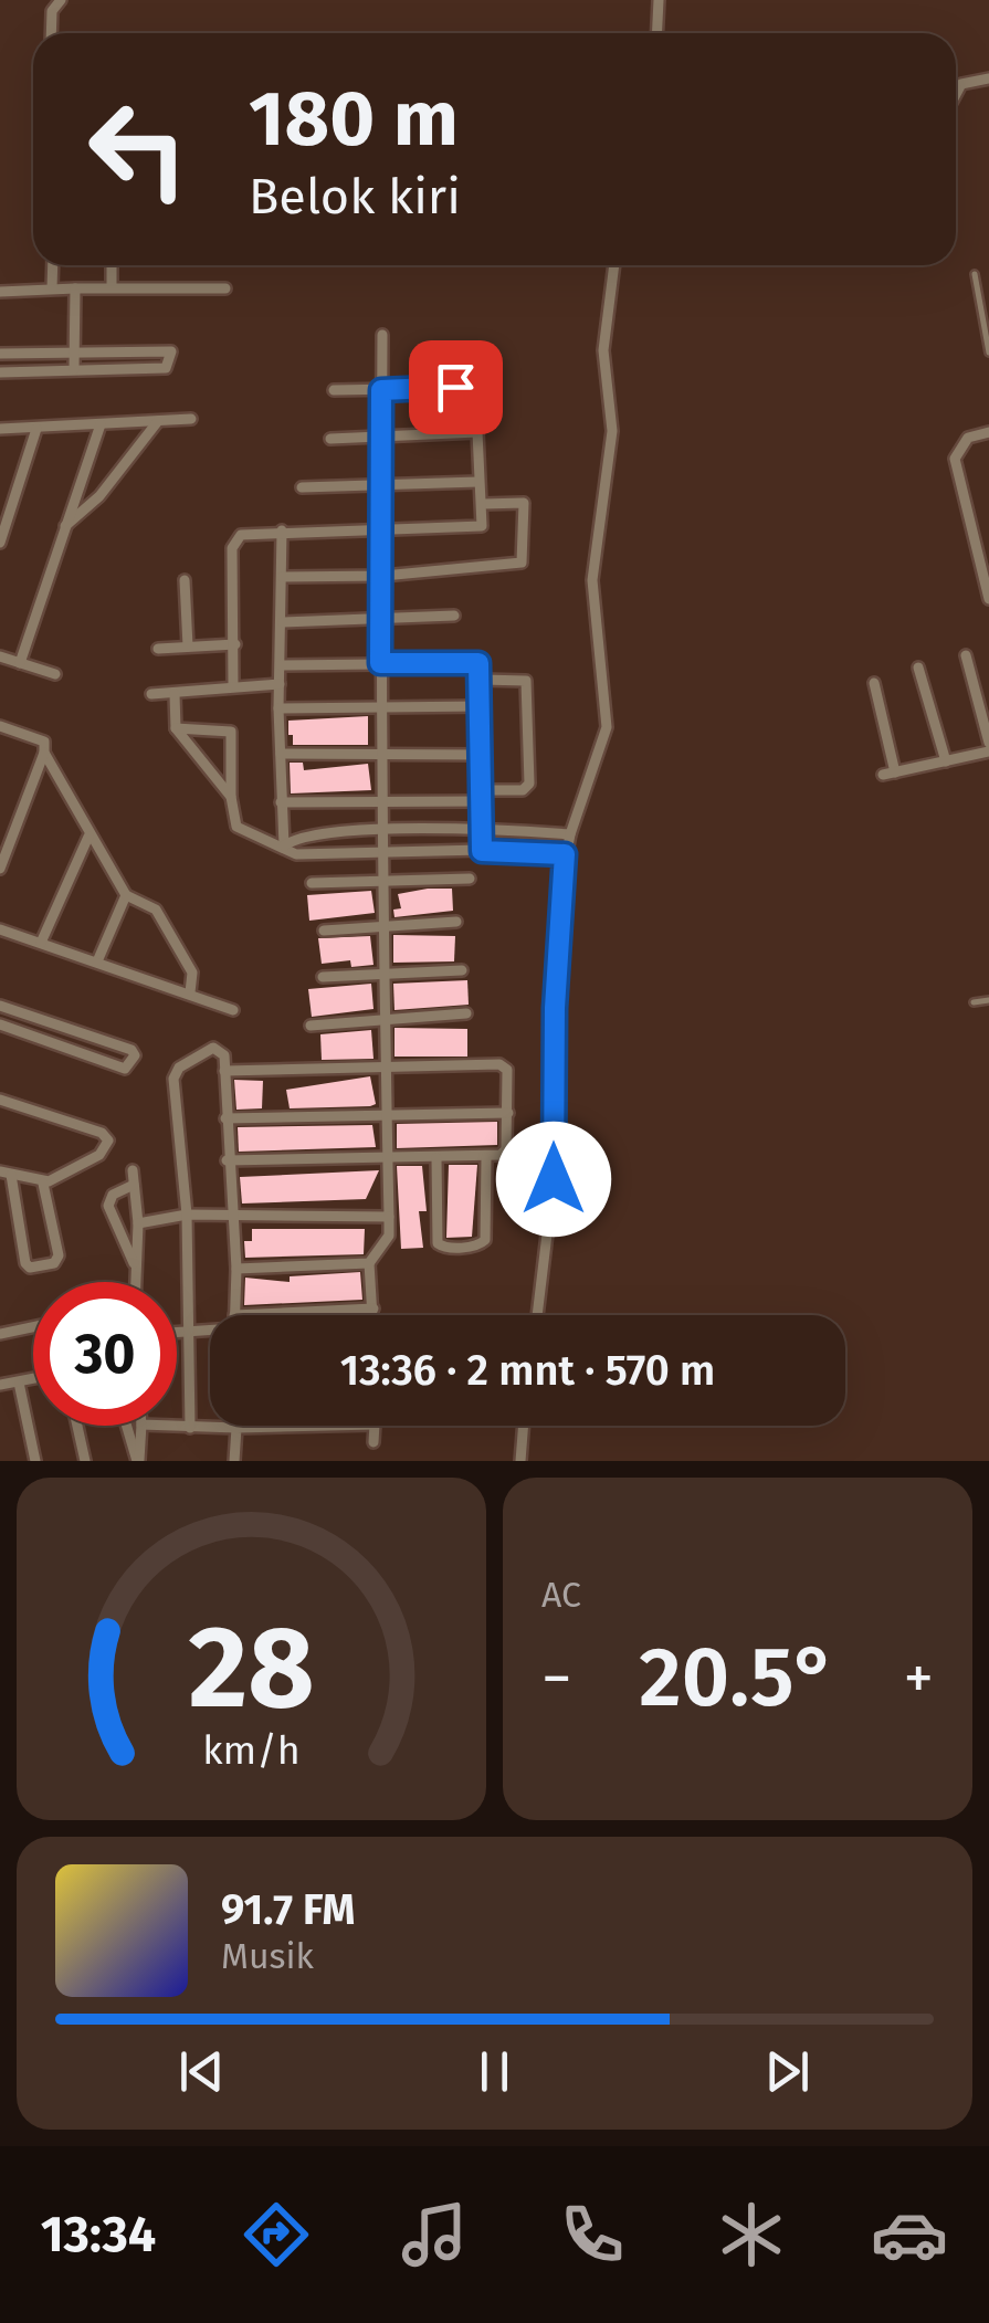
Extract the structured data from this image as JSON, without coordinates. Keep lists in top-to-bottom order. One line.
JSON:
{"page":{"turn":["180 m","Belok kiri"],"limit":"30","trip":"13:36 · 2 mnt · 570 m","tile":"AC","heat":["−","20.5°","+"],"song":["91.7 FM","Musik"],"tabs":"13:34","gauge":["28","km/h"]}}
